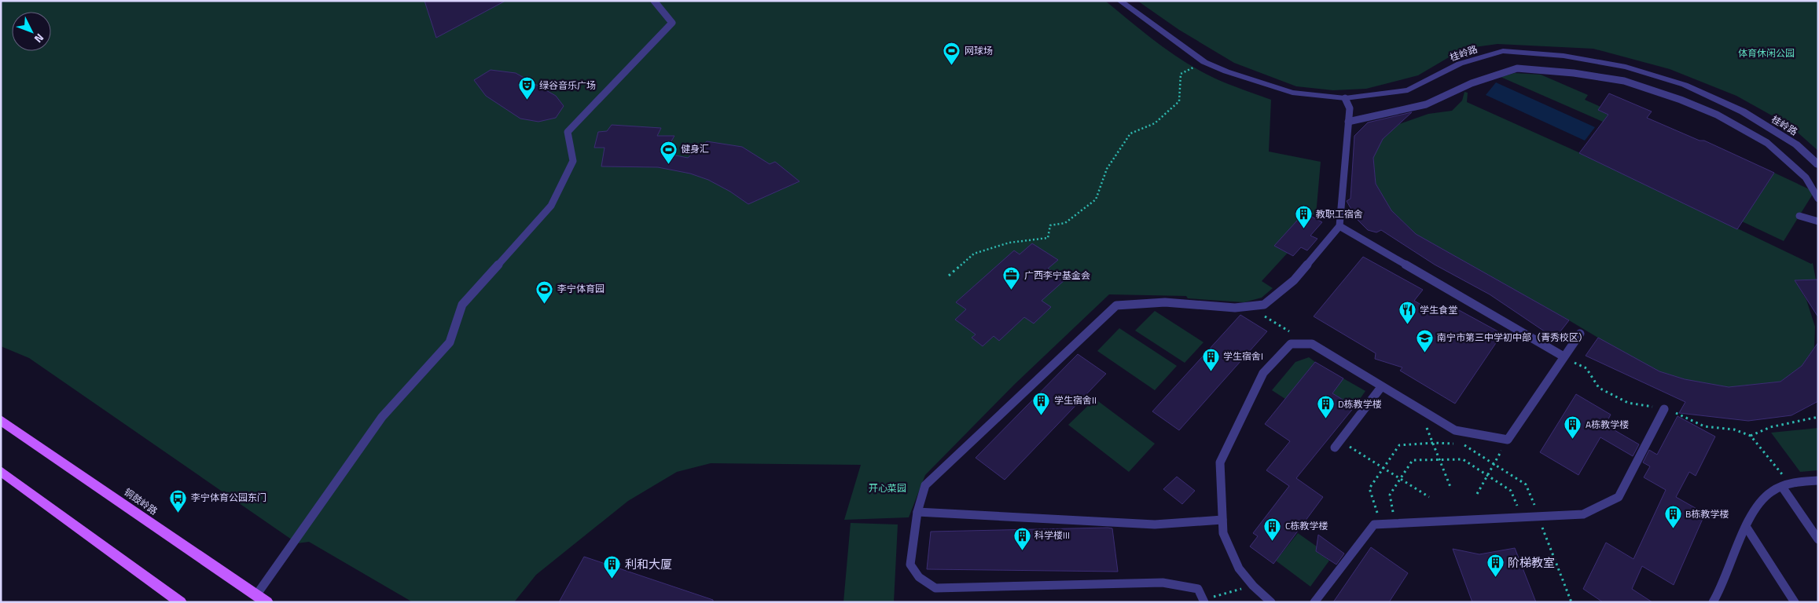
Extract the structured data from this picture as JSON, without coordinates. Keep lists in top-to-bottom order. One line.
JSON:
{"streets":{"main road":["铜鼓岭路"],"street":["桂岭路"]},"parks":["体育休闲公园","开心菜园"],"places":{"sports":["网球场","健身汇","李宁体育园"],"theatre":["绿谷音乐广场"],"building":["教职工宿舍","学生宿舍I","学生宿舍II","D栋教学楼","A栋教学楼","B栋教学楼","C栋教学楼","科学楼III","阶梯教室","利和大厦"],"office":["广西李宁基金会"],"restaurant":["学生食堂"],"school or university":["南宁市第三中学初中部（青秀校区）"],"bus stop":["李宁体育公园东门"]},"north":"bottom right"}
